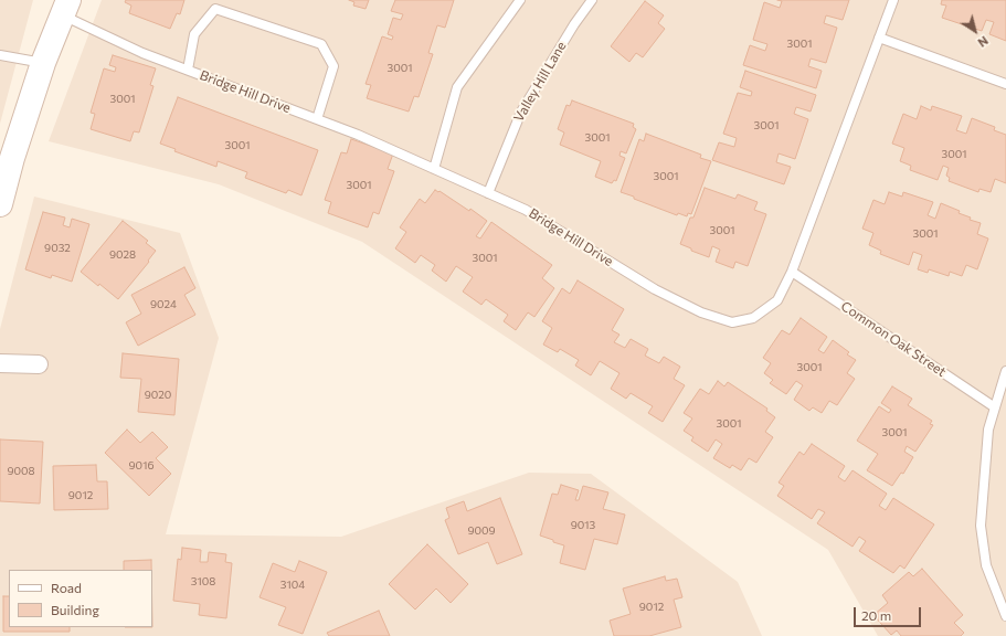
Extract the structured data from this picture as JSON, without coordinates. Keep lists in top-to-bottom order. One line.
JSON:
{"streets":{"lane":["Valley Hill Lane","Bridge Hill Drive","Common Oak Street"]},"crossings":[["Valley Hill Lane","Bridge Hill Drive"],["Bridge Hill Drive","Common Oak Street"]],"house_numbers":["3001","3001","3001","3001","3001","3001","3001","3001","3001","3001","3001","9032","9028","3001","9024","3001","9020","3001","3001","9016","9008","9012","9013","9009","3108","3104","9012"],"legend":["Road","Building"],"scale_bar":"20 m","north":"bottom right"}
